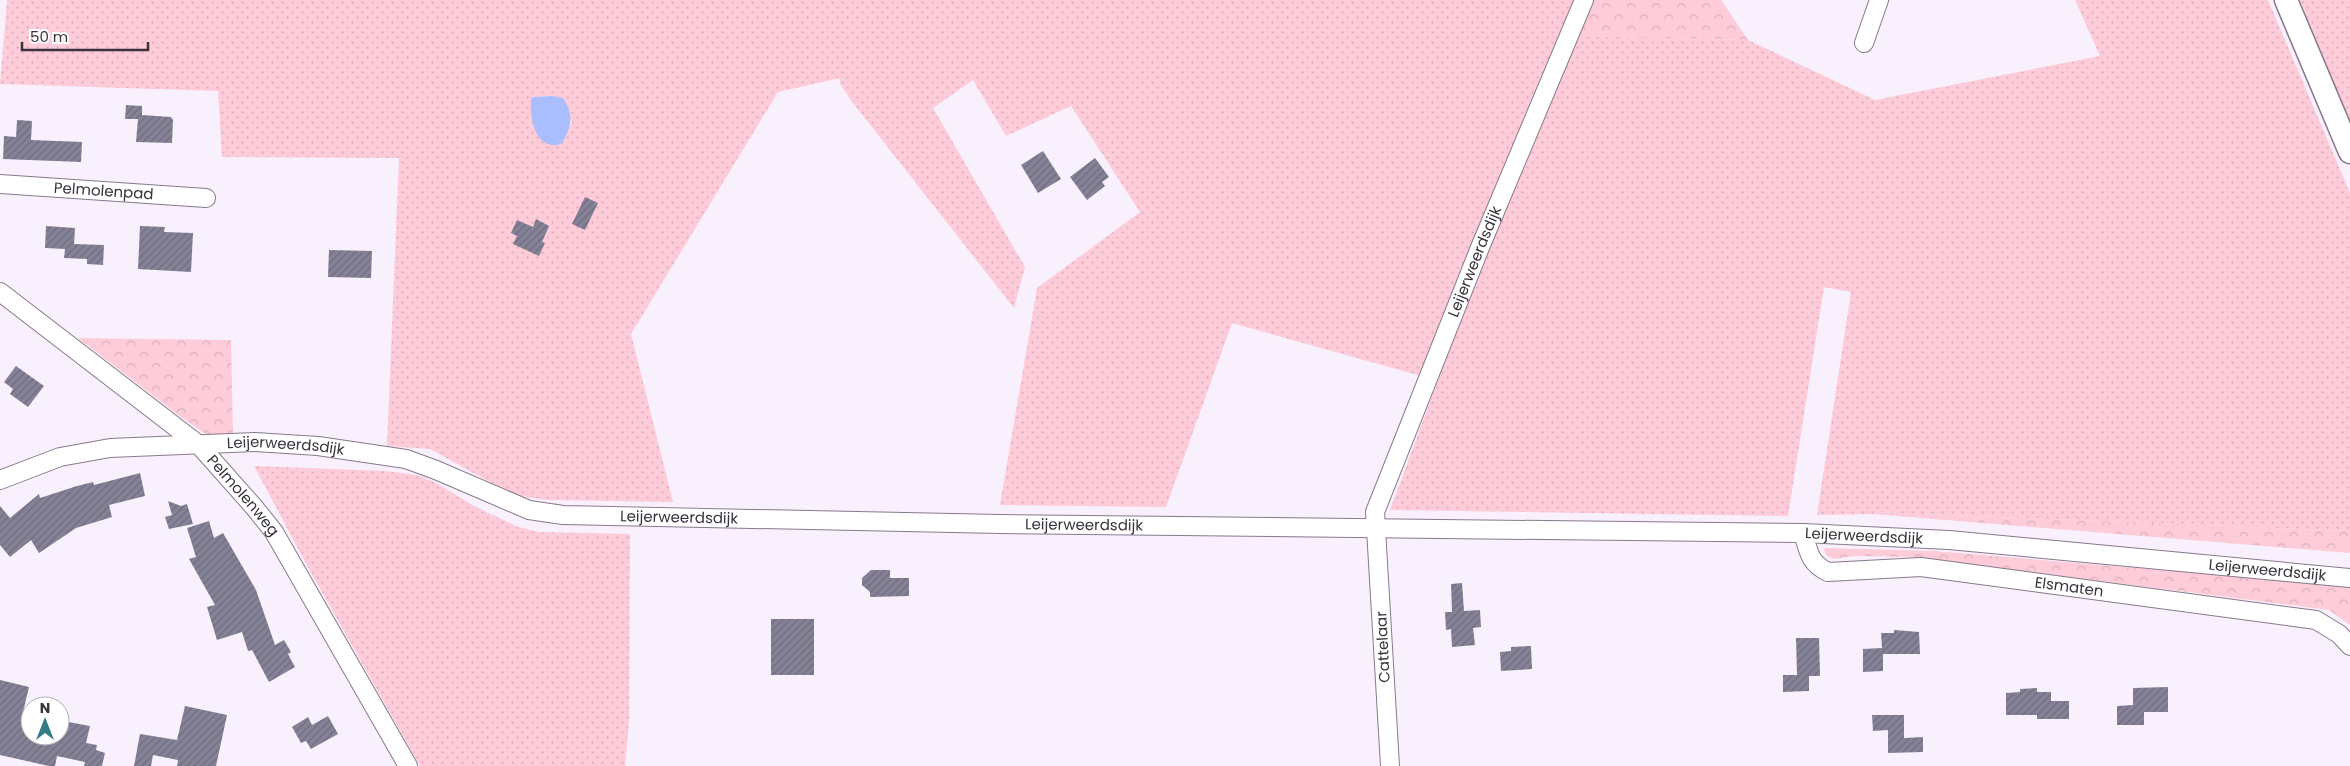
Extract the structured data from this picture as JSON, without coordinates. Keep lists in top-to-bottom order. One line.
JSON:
{"streets":{"street":["Pelmolenpad","Leijerweerdsdijk","Pelmolenweg","Elsmaten","Cattelaar"]},"crossings":[["Leijerweerdsdijk","Pelmolenweg"],["Leijerweerdsdijk","Elsmaten"],["Leijerweerdsdijk","Cattelaar"]],"scale_bar":"50 m","north":"top"}
